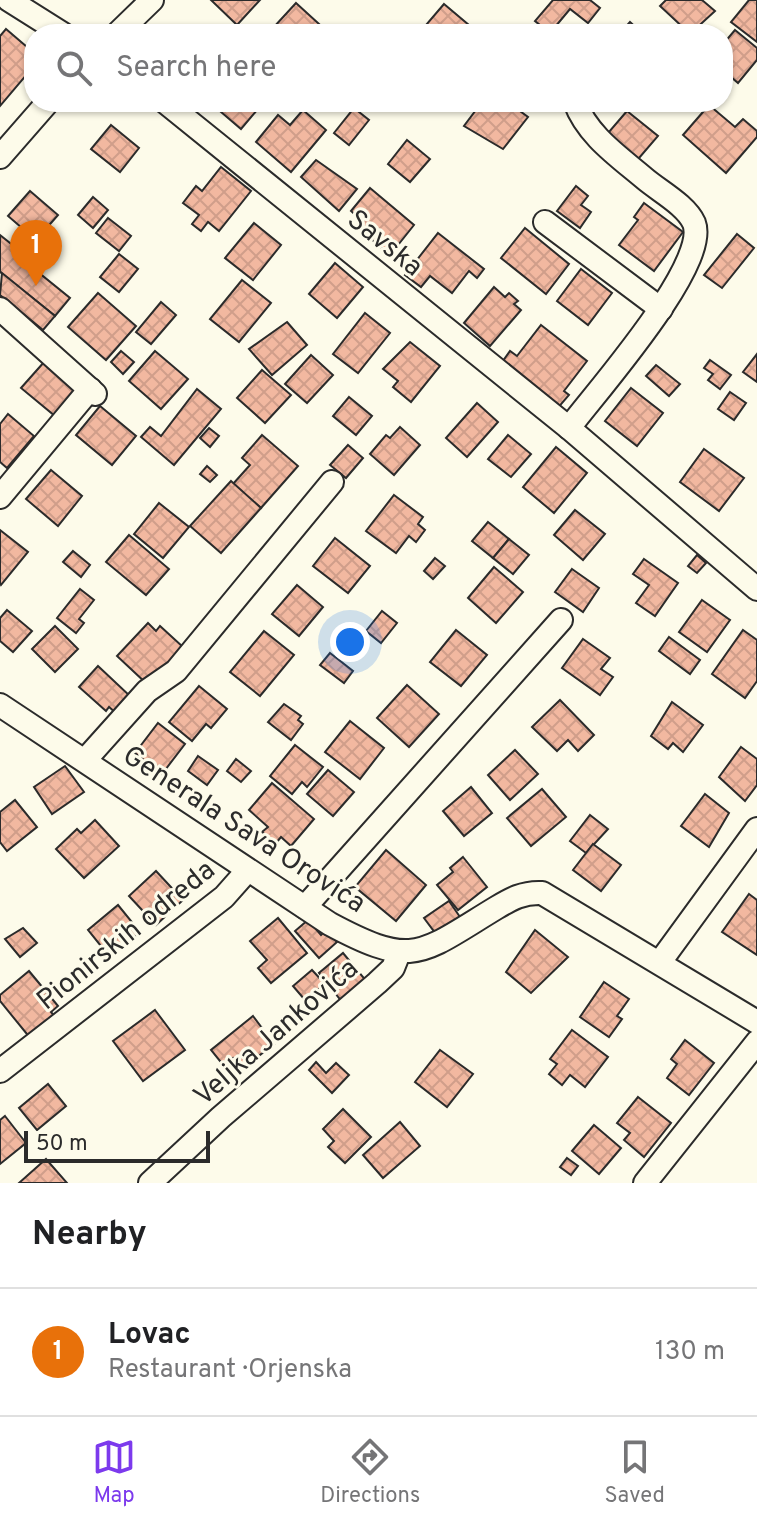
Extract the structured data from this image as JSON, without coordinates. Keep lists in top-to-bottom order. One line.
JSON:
{"streets":{"street":["Savska","Generala Sava Orovića","Pionirskih odreda","Veljka Jankovića"]},"crossings":[["Generala Sava Orovića","Pionirskih odreda"],["Generala Sava Orovića","Veljka Jankovića"]],"scale_bar":"50 m","page":{"search":"Search here","pins":"1","scale":"50 m","heading":"Nearby","list":[{"mark":"1","name":"Lovac","note":"Restaurant · Orjenska","value":"130 m"}],"nav":["Map","Directions","Saved"]}}
